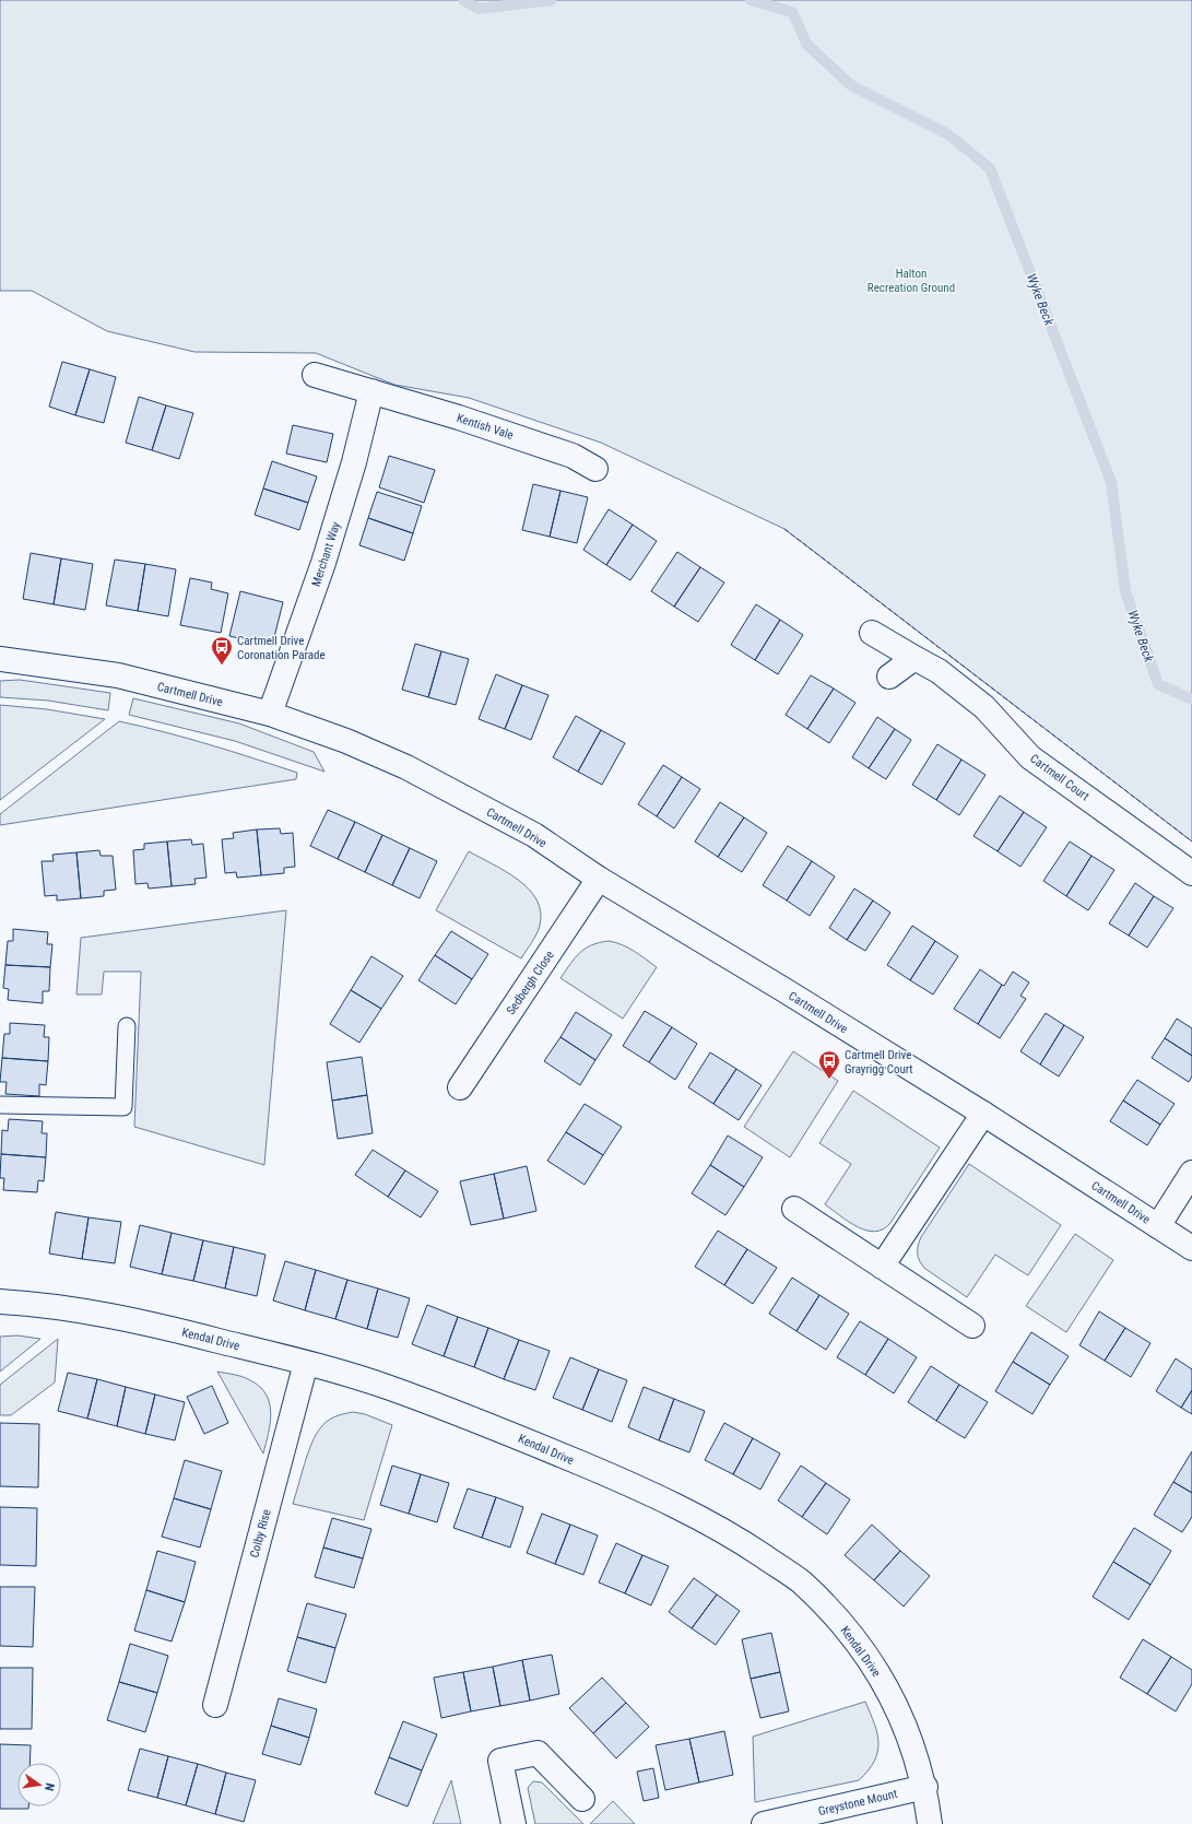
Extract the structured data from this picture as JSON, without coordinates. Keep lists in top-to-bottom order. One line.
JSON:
{"streets":{"street":["Kentish Vale","Merchant Way","Cartmell Drive","Cartmell Court","Sedbergh Close","Kendal Drive","Colby Rise","Greystone Mount"]},"crossings":[["Kentish Vale","Merchant Way"],["Merchant Way","Cartmell Drive"],["Cartmell Drive","Sedbergh Close"],["Kendal Drive","Colby Rise"],["Kendal Drive","Greystone Mount"]],"water":["Wyke Beck"],"parks":["Halton Recreation Ground"],"places":{"bus stop":["Cartmell Drive Coronation Parade","Cartmell Drive Grayrigg Court"]},"north":"right"}
